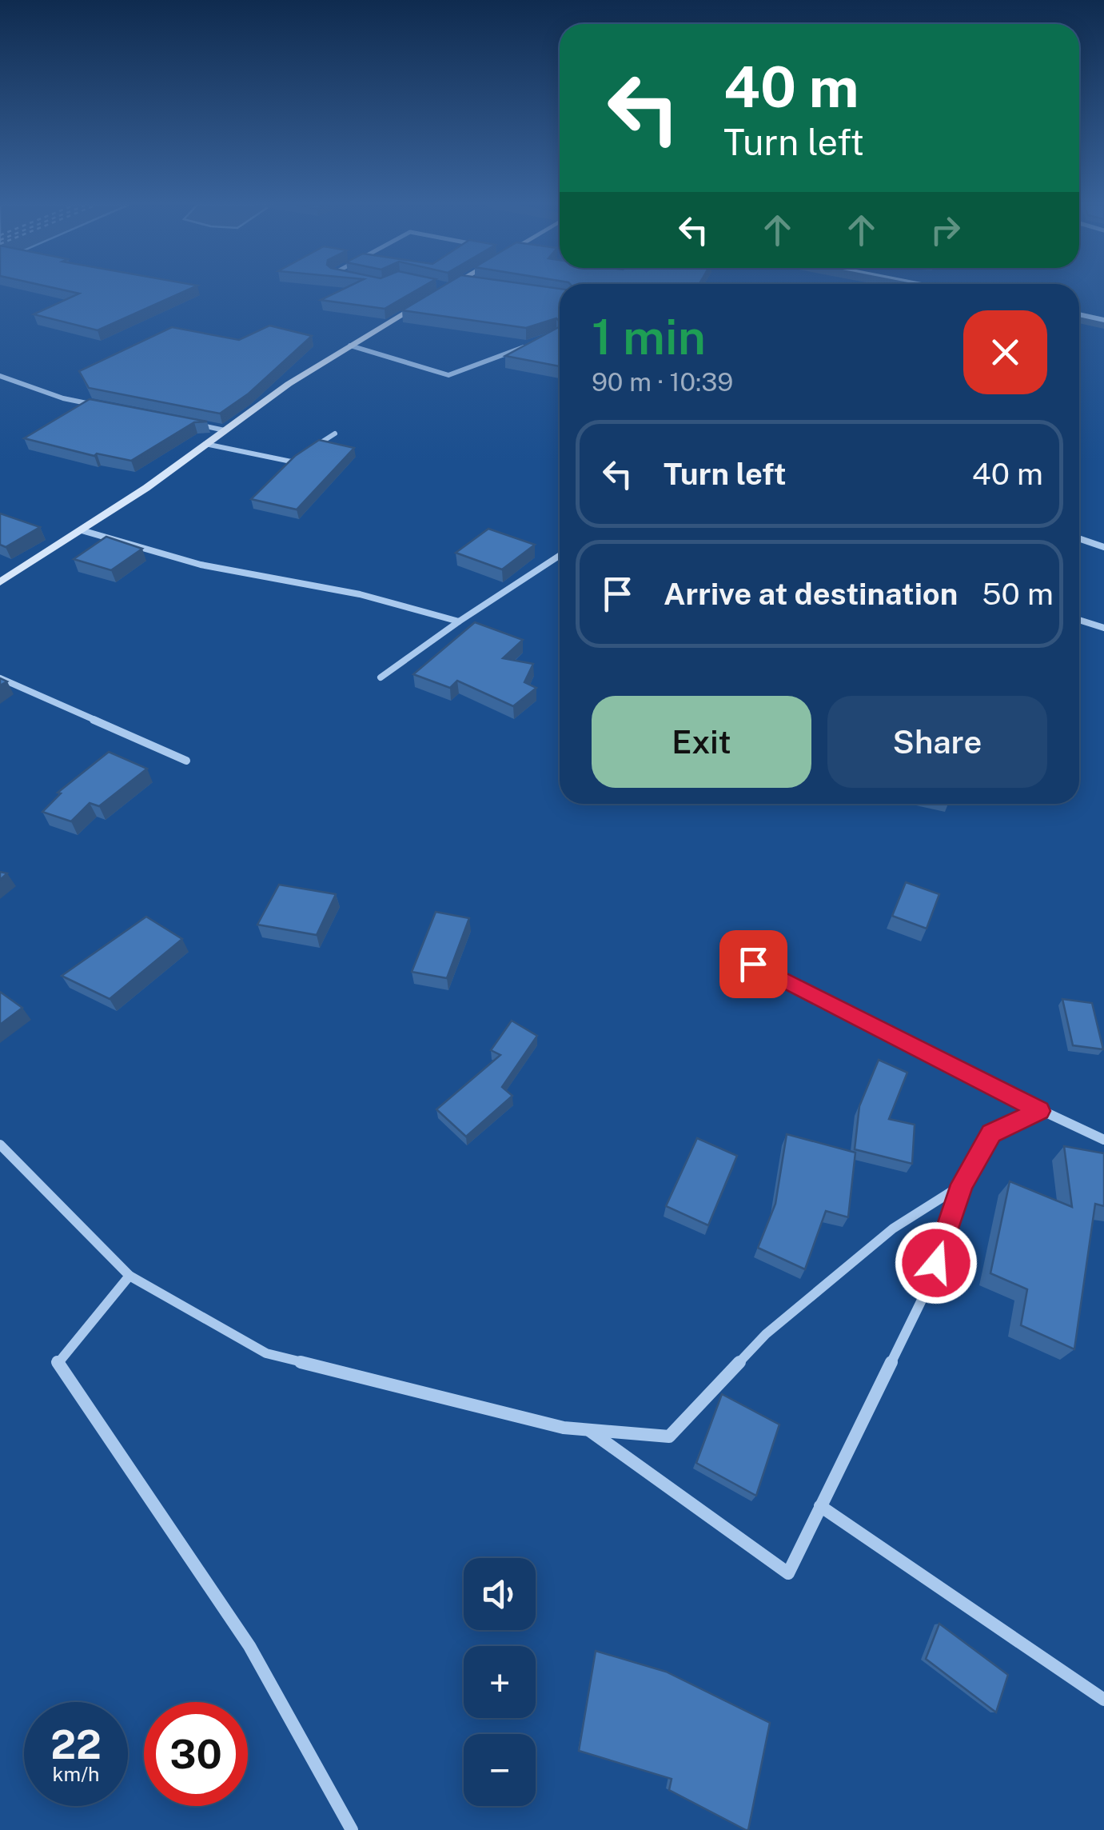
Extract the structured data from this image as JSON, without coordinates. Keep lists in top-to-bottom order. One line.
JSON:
{"page":{"turn":["40 m","Turn left"],"heading":["1 min","90 m · 10:39"],"list":[{"name":"Turn left","value":"40 m"},{"name":"Arrive at destination","value":"50 m"}],"buttons":["Exit","Share"],"map_buttons":["+","−"],"speed":"22 km/h","limit":"30"}}
